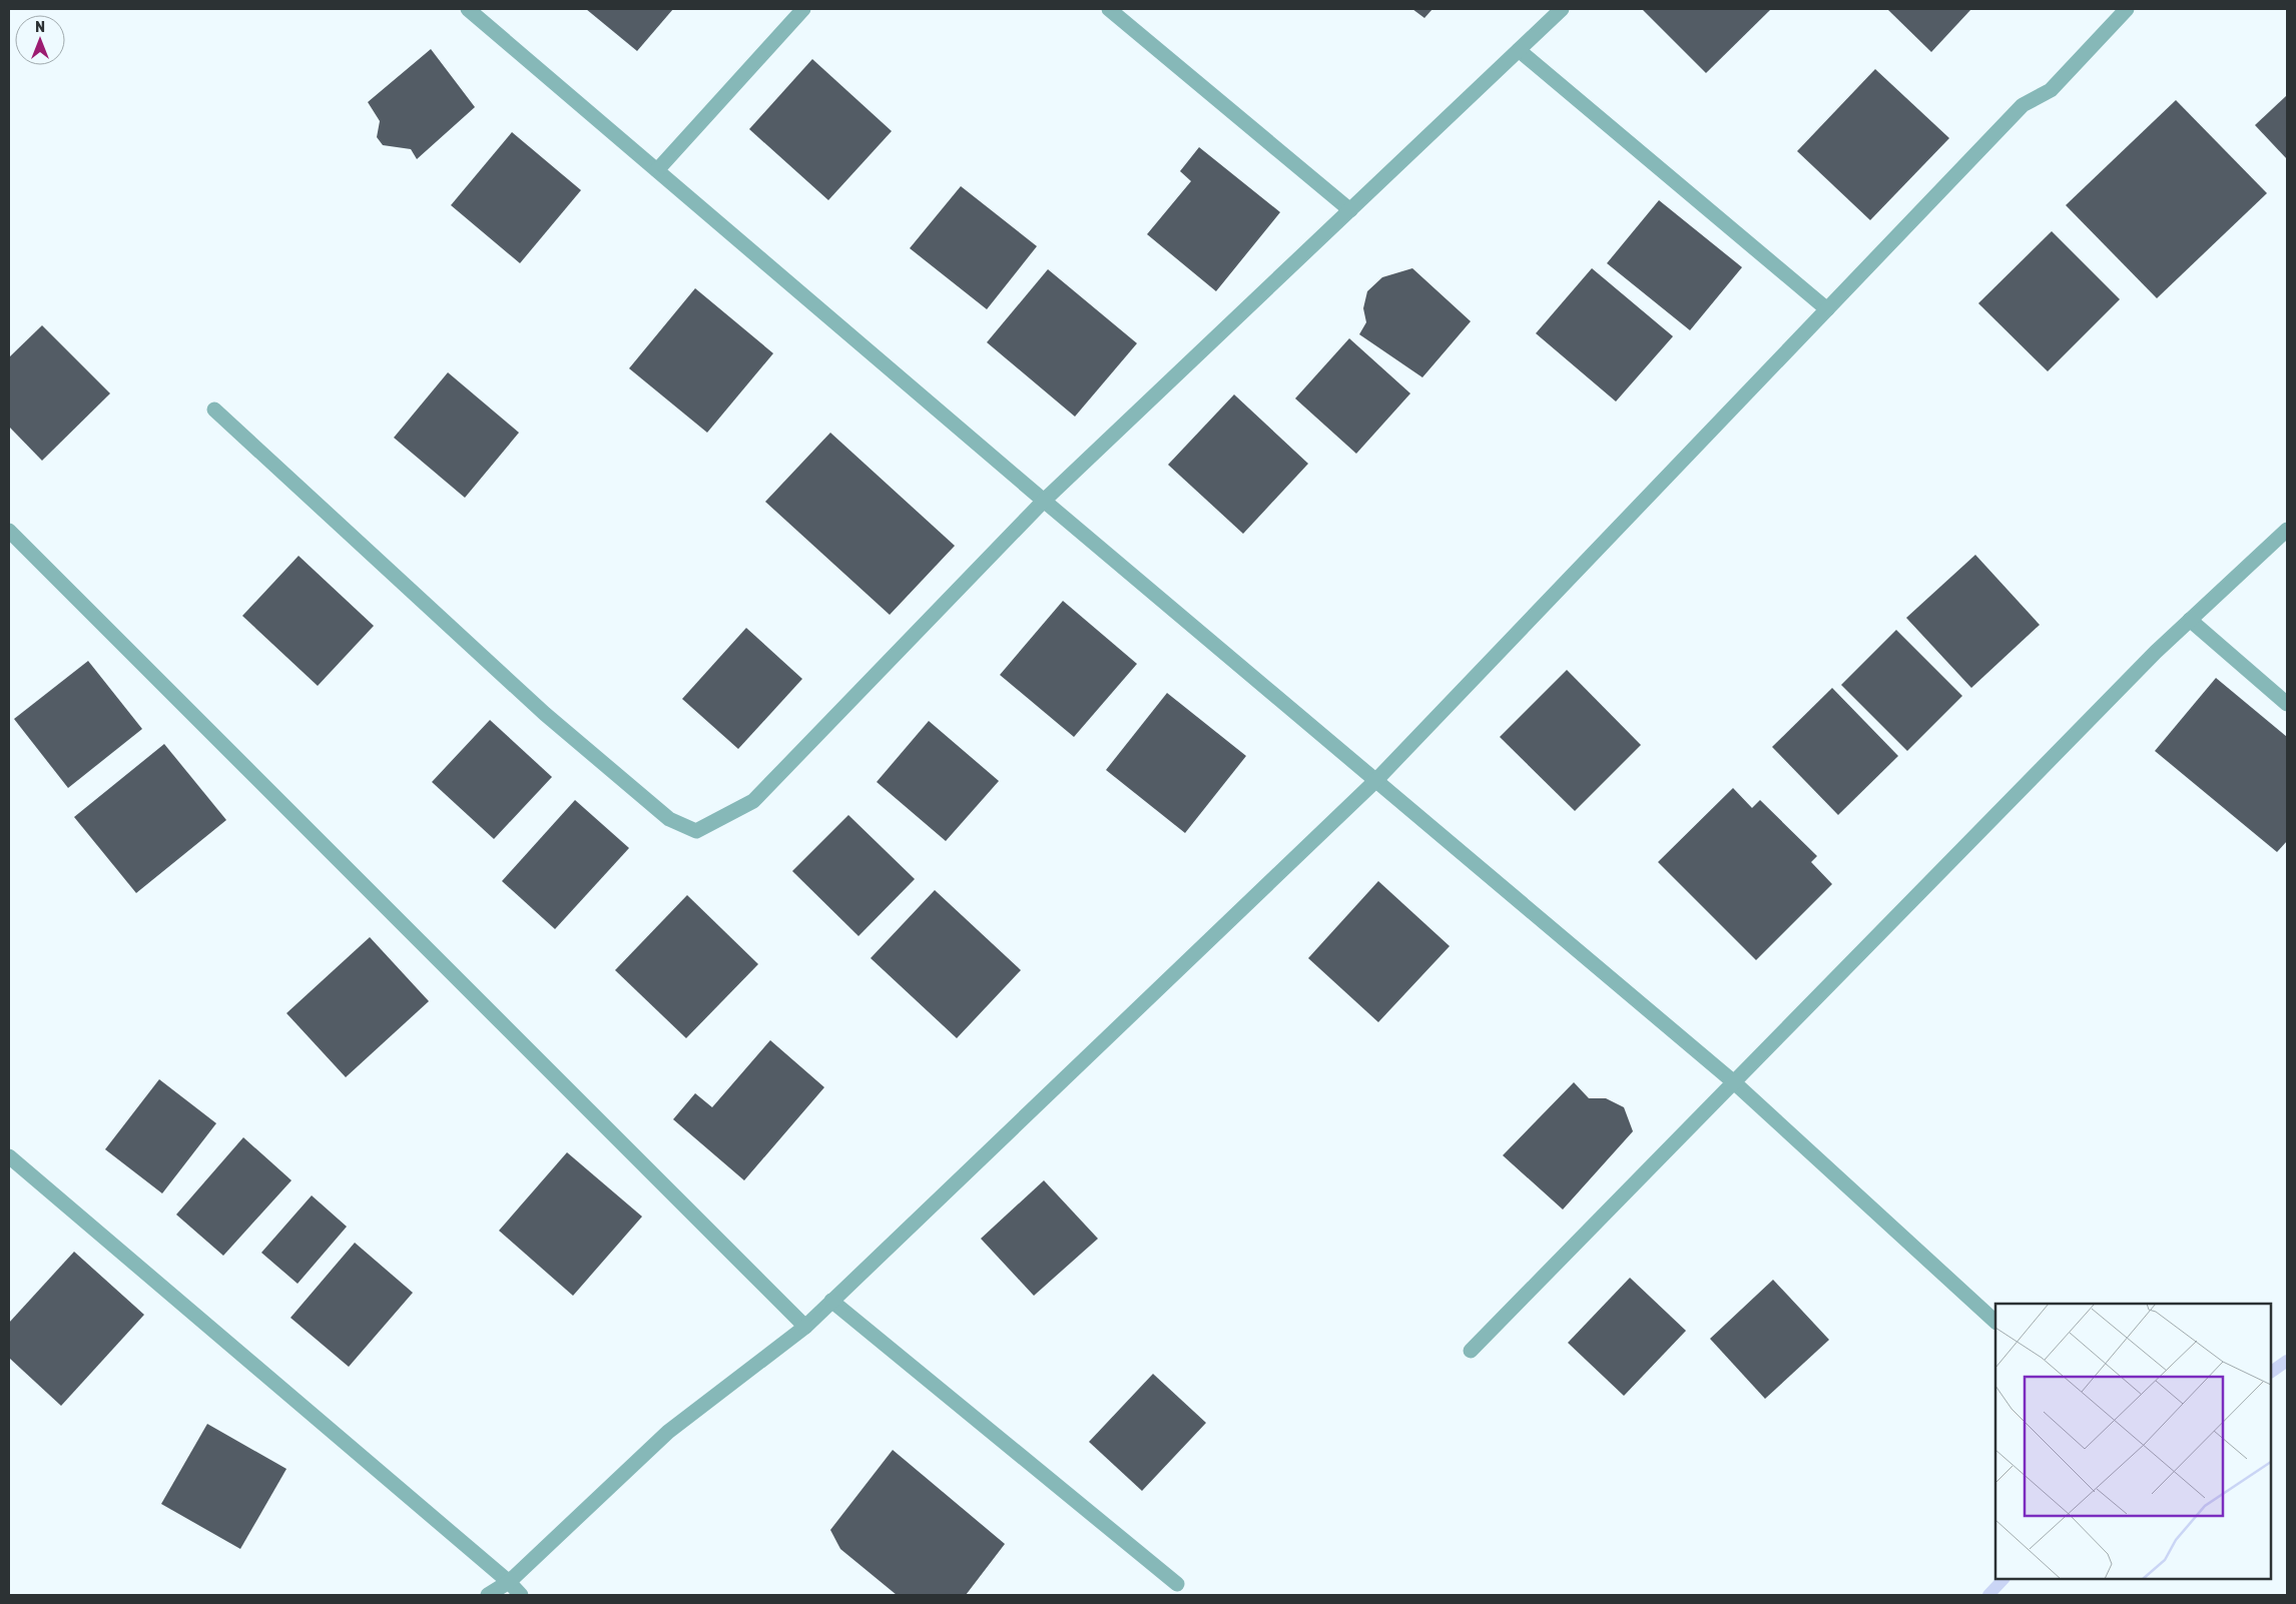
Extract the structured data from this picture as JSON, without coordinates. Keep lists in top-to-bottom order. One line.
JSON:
{"north":"top"}
